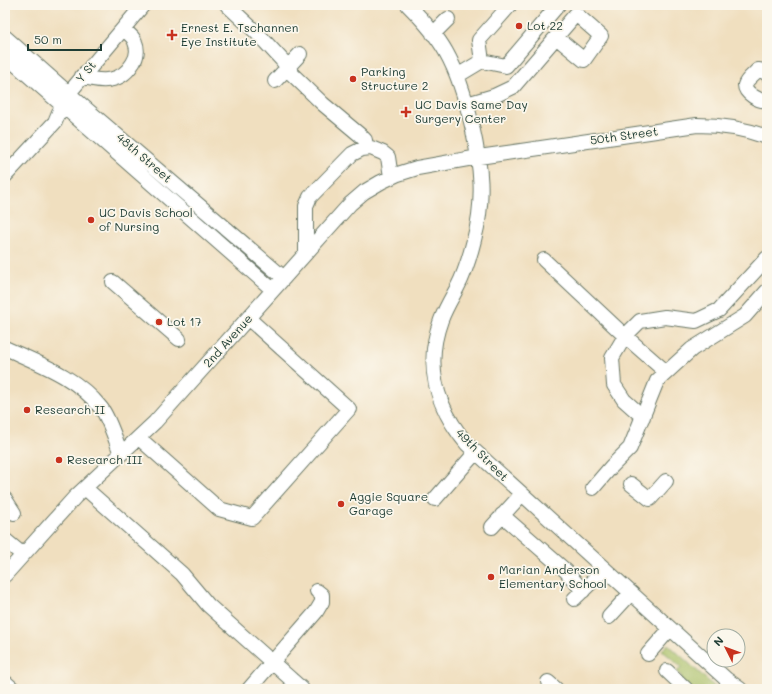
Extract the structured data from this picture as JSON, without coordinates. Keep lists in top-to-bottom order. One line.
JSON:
{"streets":{"street":["Y St","50th Street","48th Street","2nd Avenue","49th Street"]},"crossings":[["Y St","48th Street"],["50th Street","2nd Avenue"],["50th Street","49th Street"],["48th Street","2nd Avenue"],["2nd Avenue","49th Street"]],"places":{"other":["Lot 22","Parking Structure 2","UC Davis School of Nursing","Lot 17","Research II","Research III","Aggie Square Garage","Marian Anderson Elementary School"],"health":["Ernest E. Tschannen Eye Institute","UC Davis Same Day Surgery Center"]},"scale_bar":"50 m","north":"top left"}
